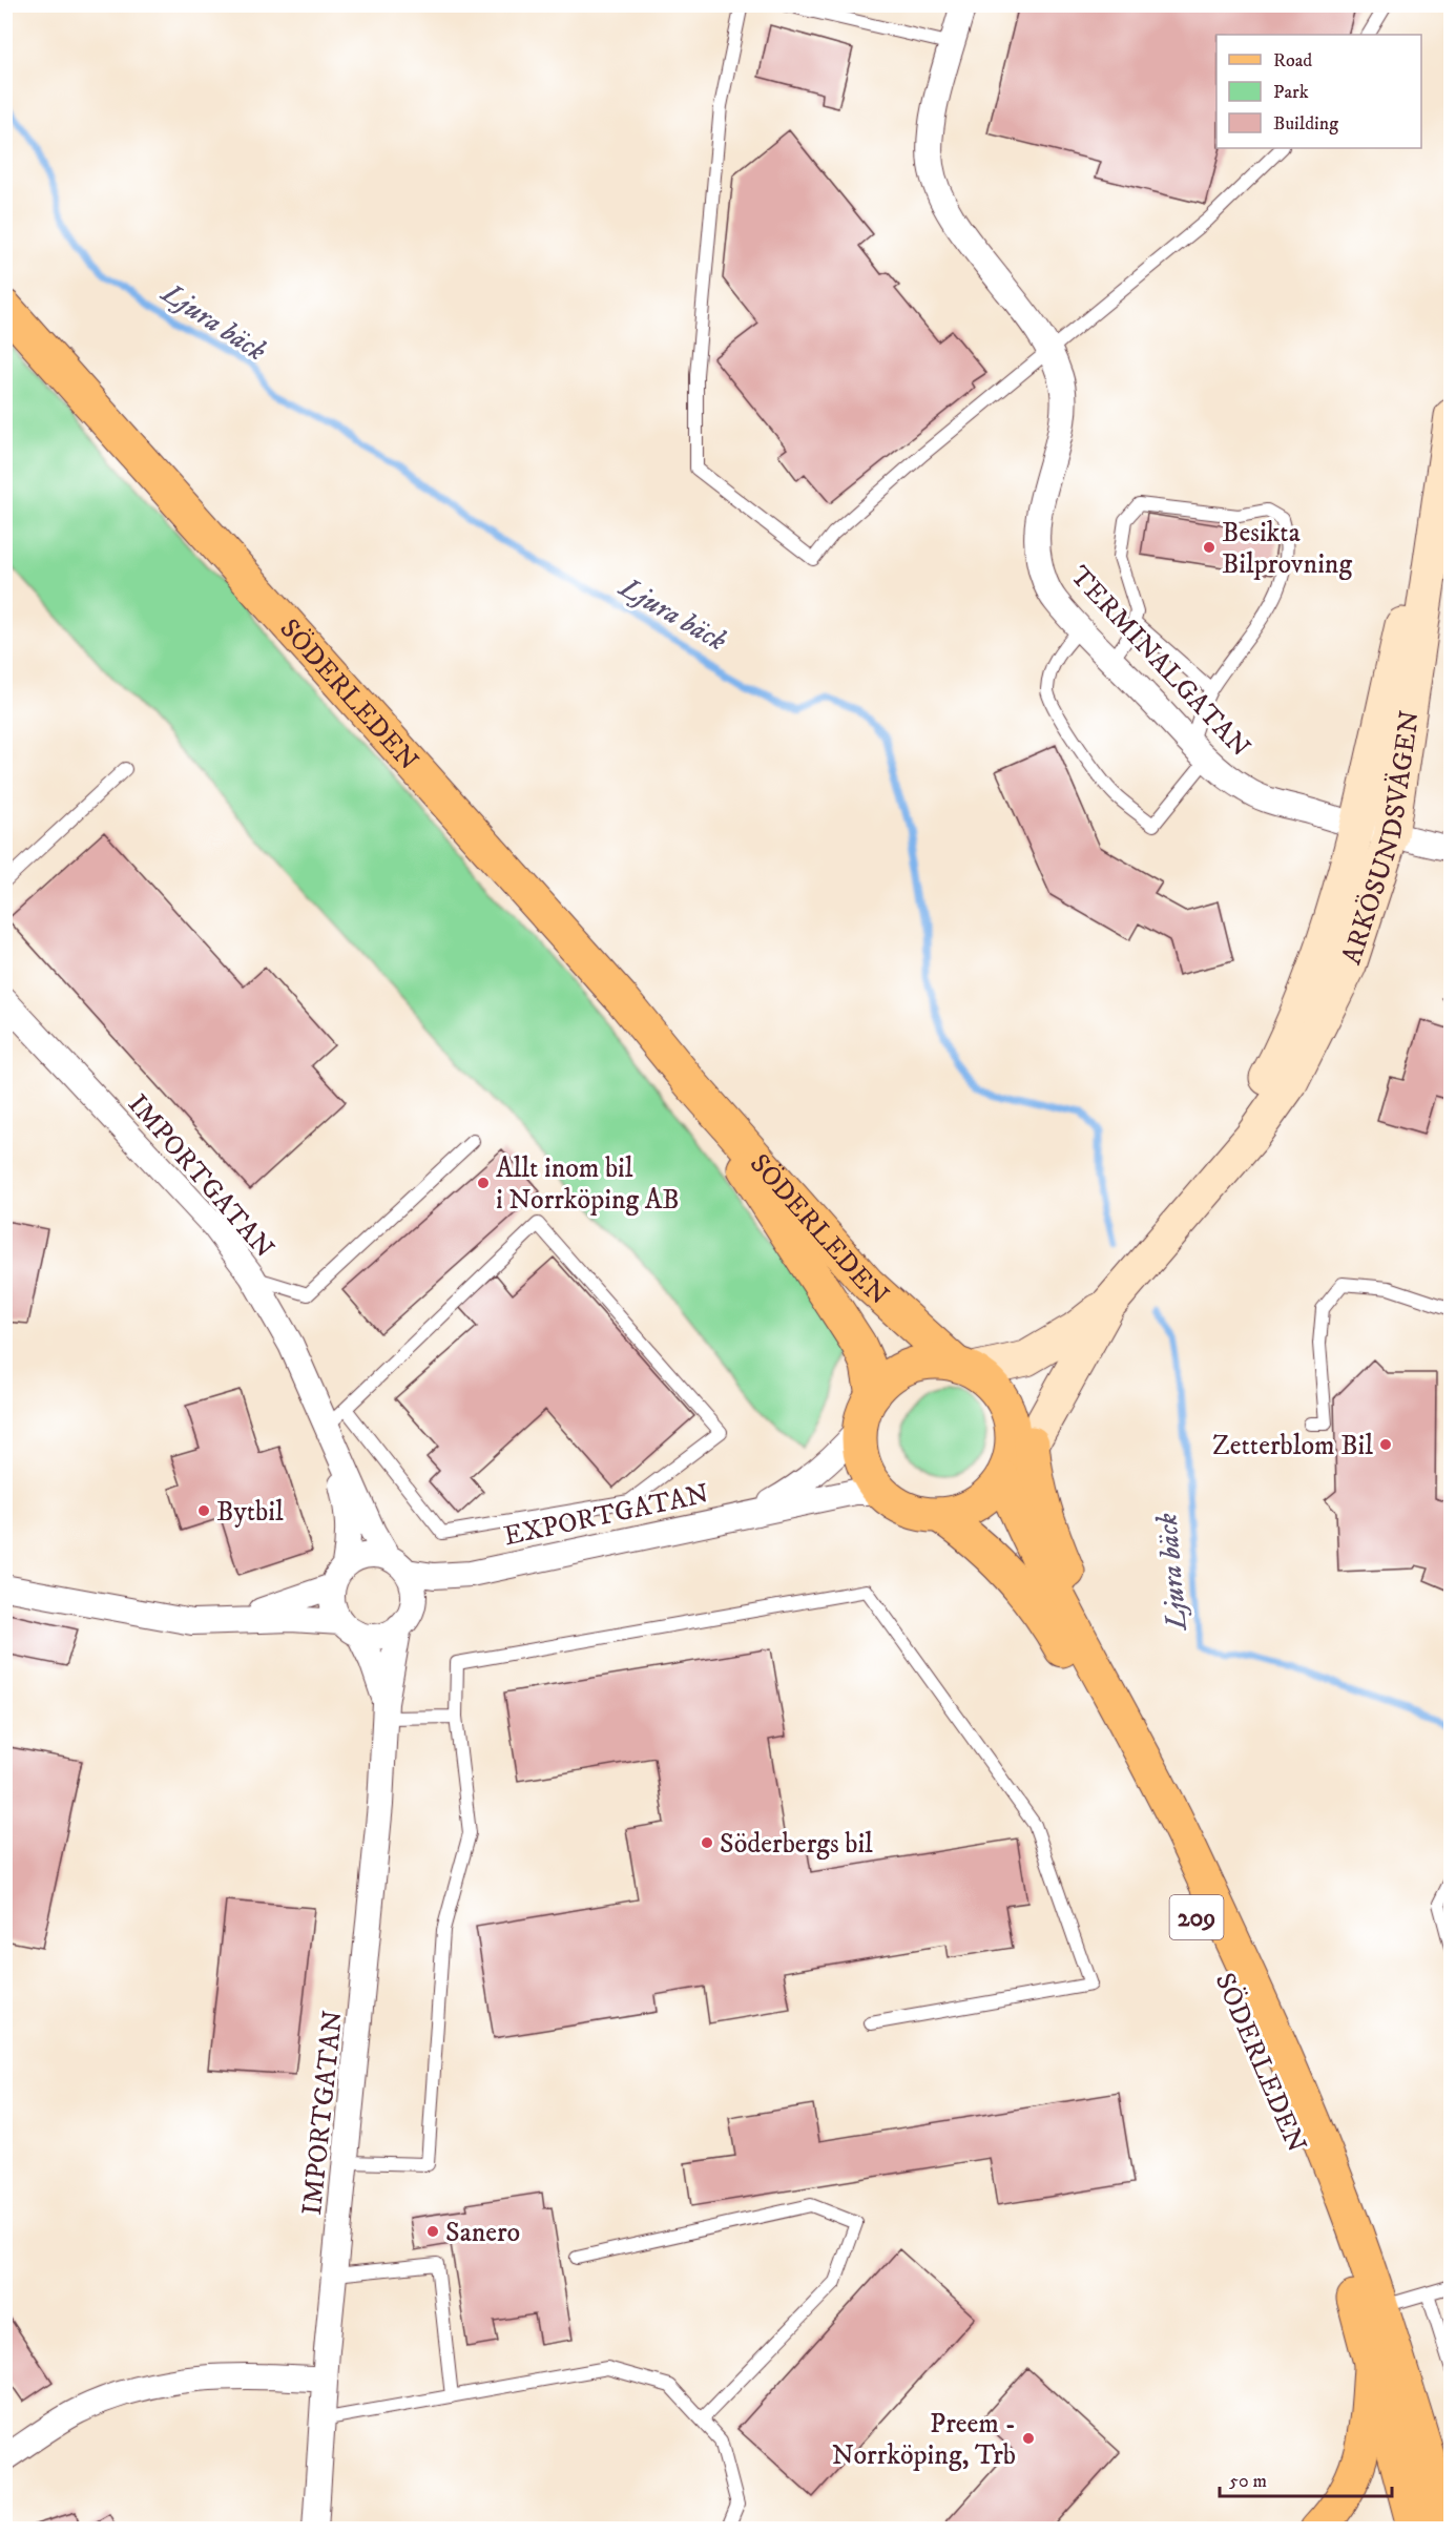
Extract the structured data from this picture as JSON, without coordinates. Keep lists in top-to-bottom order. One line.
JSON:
{"streets":{"main road":["SÖDERLEDEN","ARKÖSUNDSVÄGEN","209"],"street":["TERMINALGATAN","IMPORTGATAN","EXPORTGATAN"]},"crossings":[["TERMINALGATAN","ARKÖSUNDSVÄGEN"],["SÖDERLEDEN","ARKÖSUNDSVÄGEN"],["SÖDERLEDEN","EXPORTGATAN"],["ARKÖSUNDSVÄGEN","EXPORTGATAN"],["IMPORTGATAN","EXPORTGATAN"]],"water":["Ljura bäck"],"places":["Besikta Bilprovning","Allt inom bil i Norrköping AB","Zetterblom Bil","Bytbil","Söderbergs bil","Sanero","Preem - Norrköping, Trb"],"legend":["Road","Park","Building"],"scale_bar":"50 m"}
